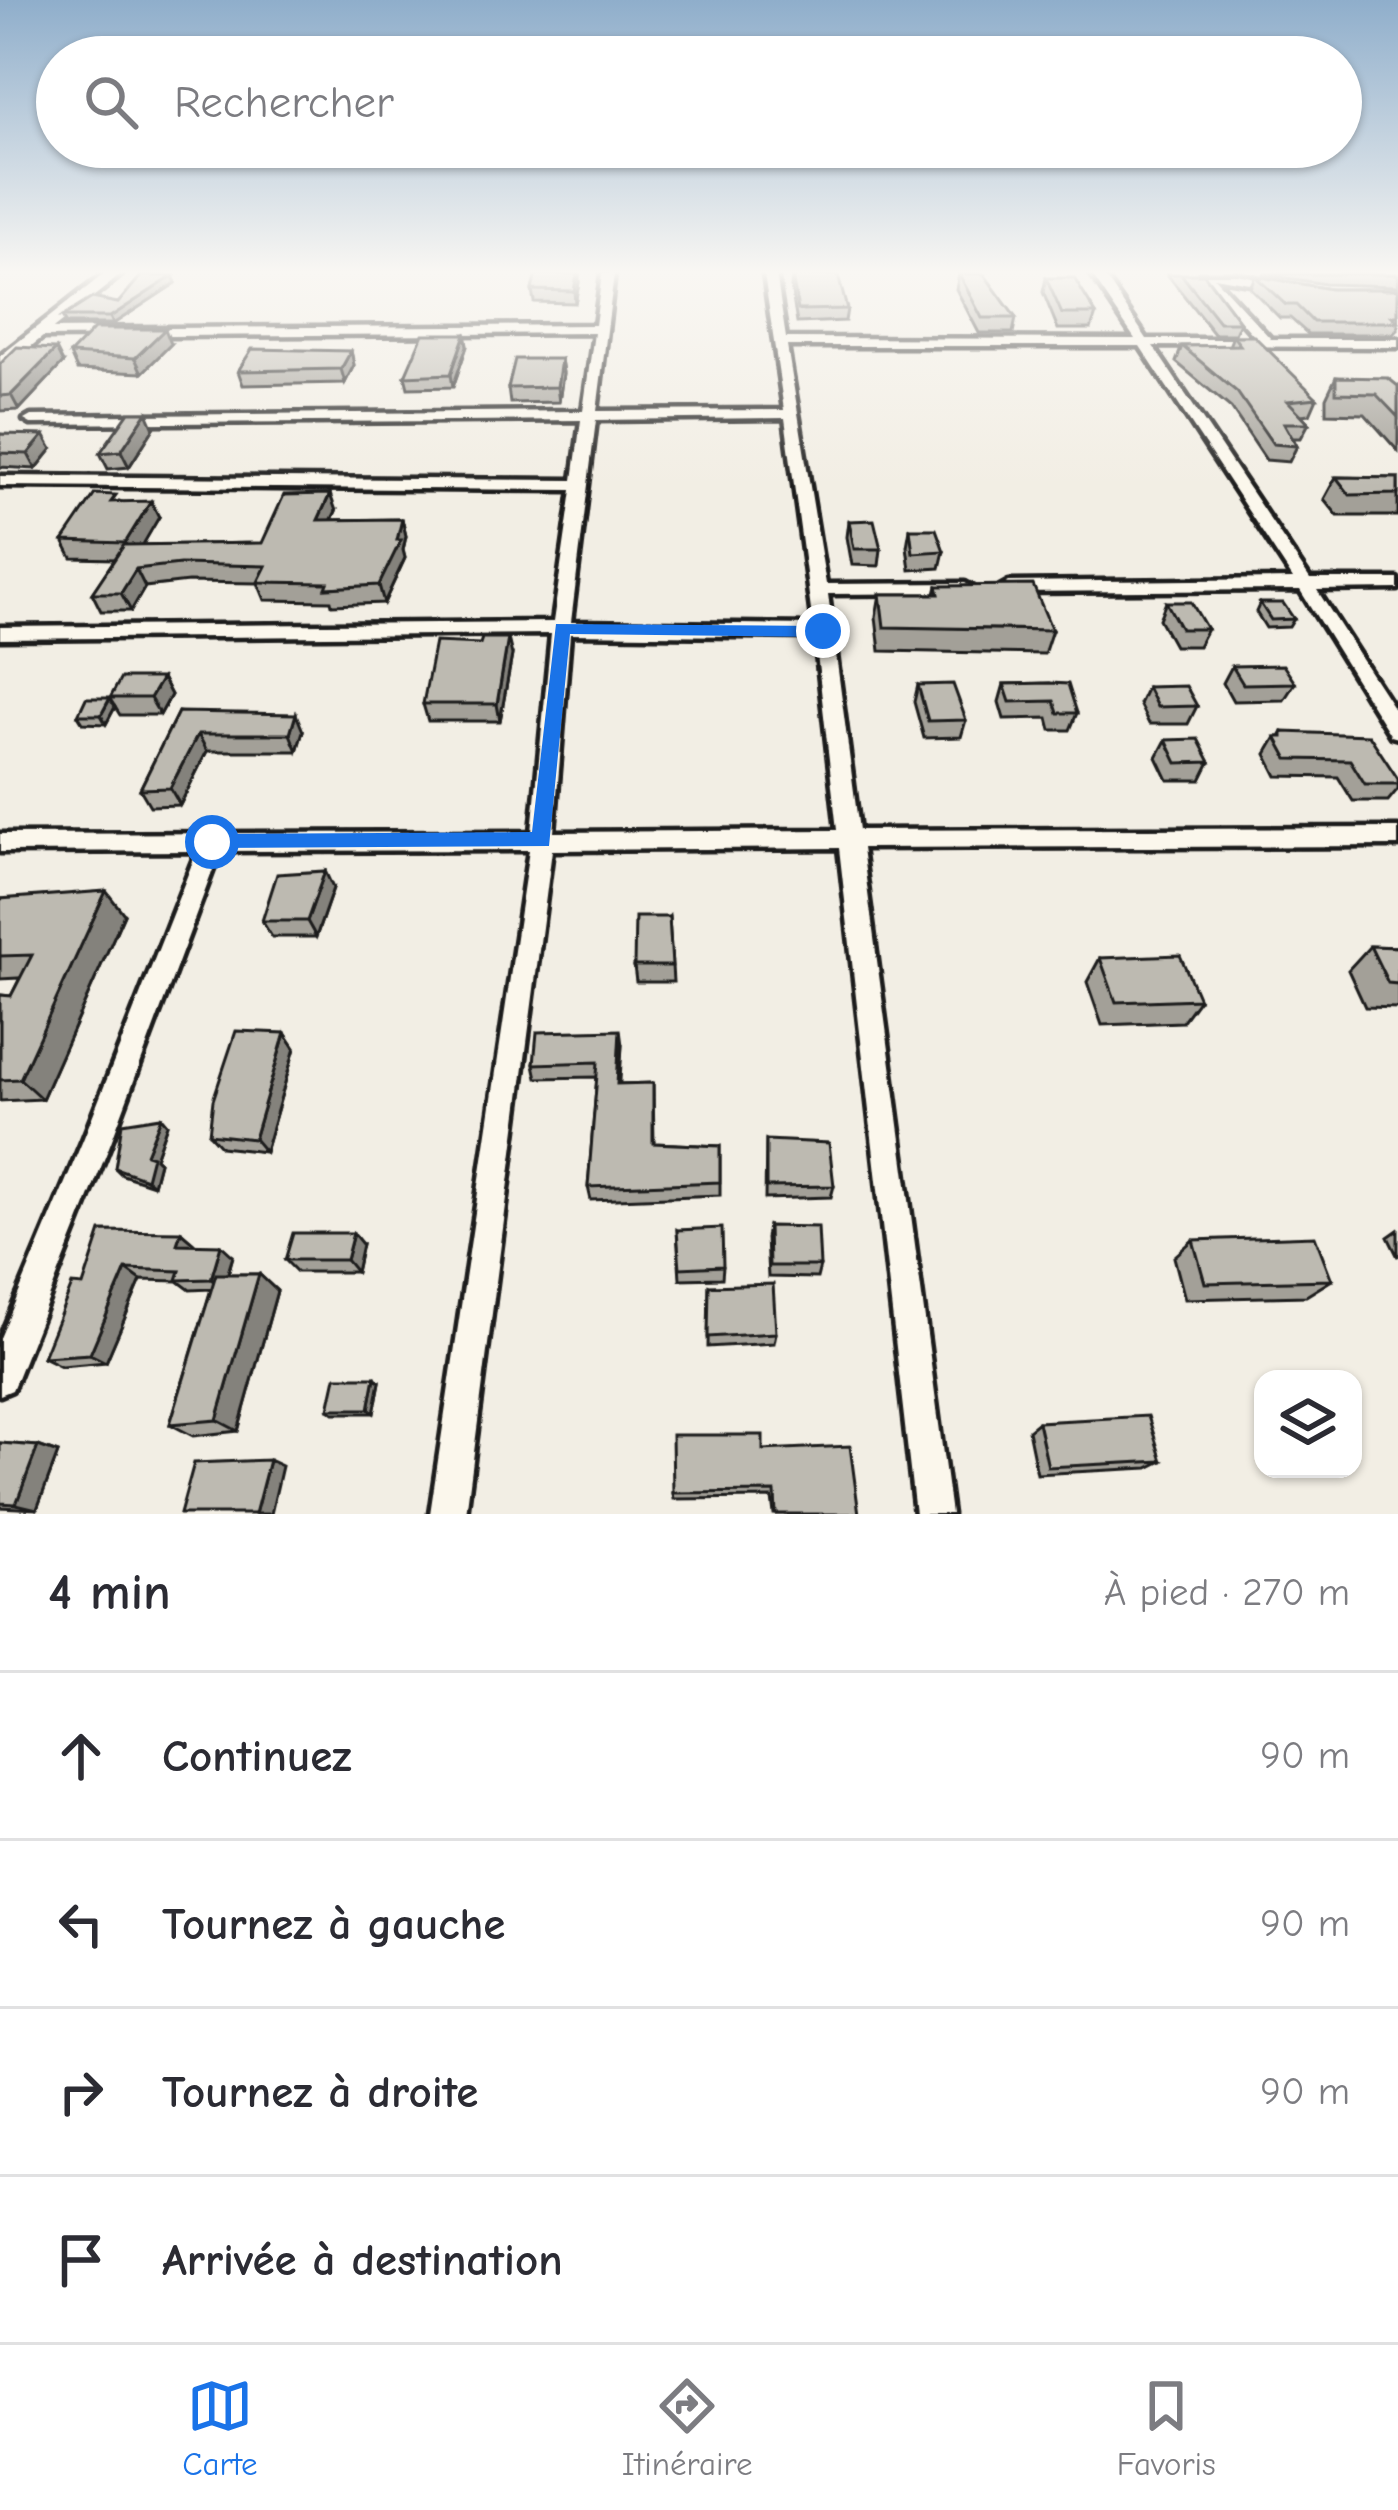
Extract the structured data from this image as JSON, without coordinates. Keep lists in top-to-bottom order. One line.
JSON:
{"page":{"search":"Rechercher","heading":["4 min","À pied · 270 m"],"list":[["Continuez","90 m"],["Tournez à gauche","90 m"],["Tournez à droite","90 m"],"Arrivée à destination"],"nav":["Carte","Itinéraire","Favoris"]}}
